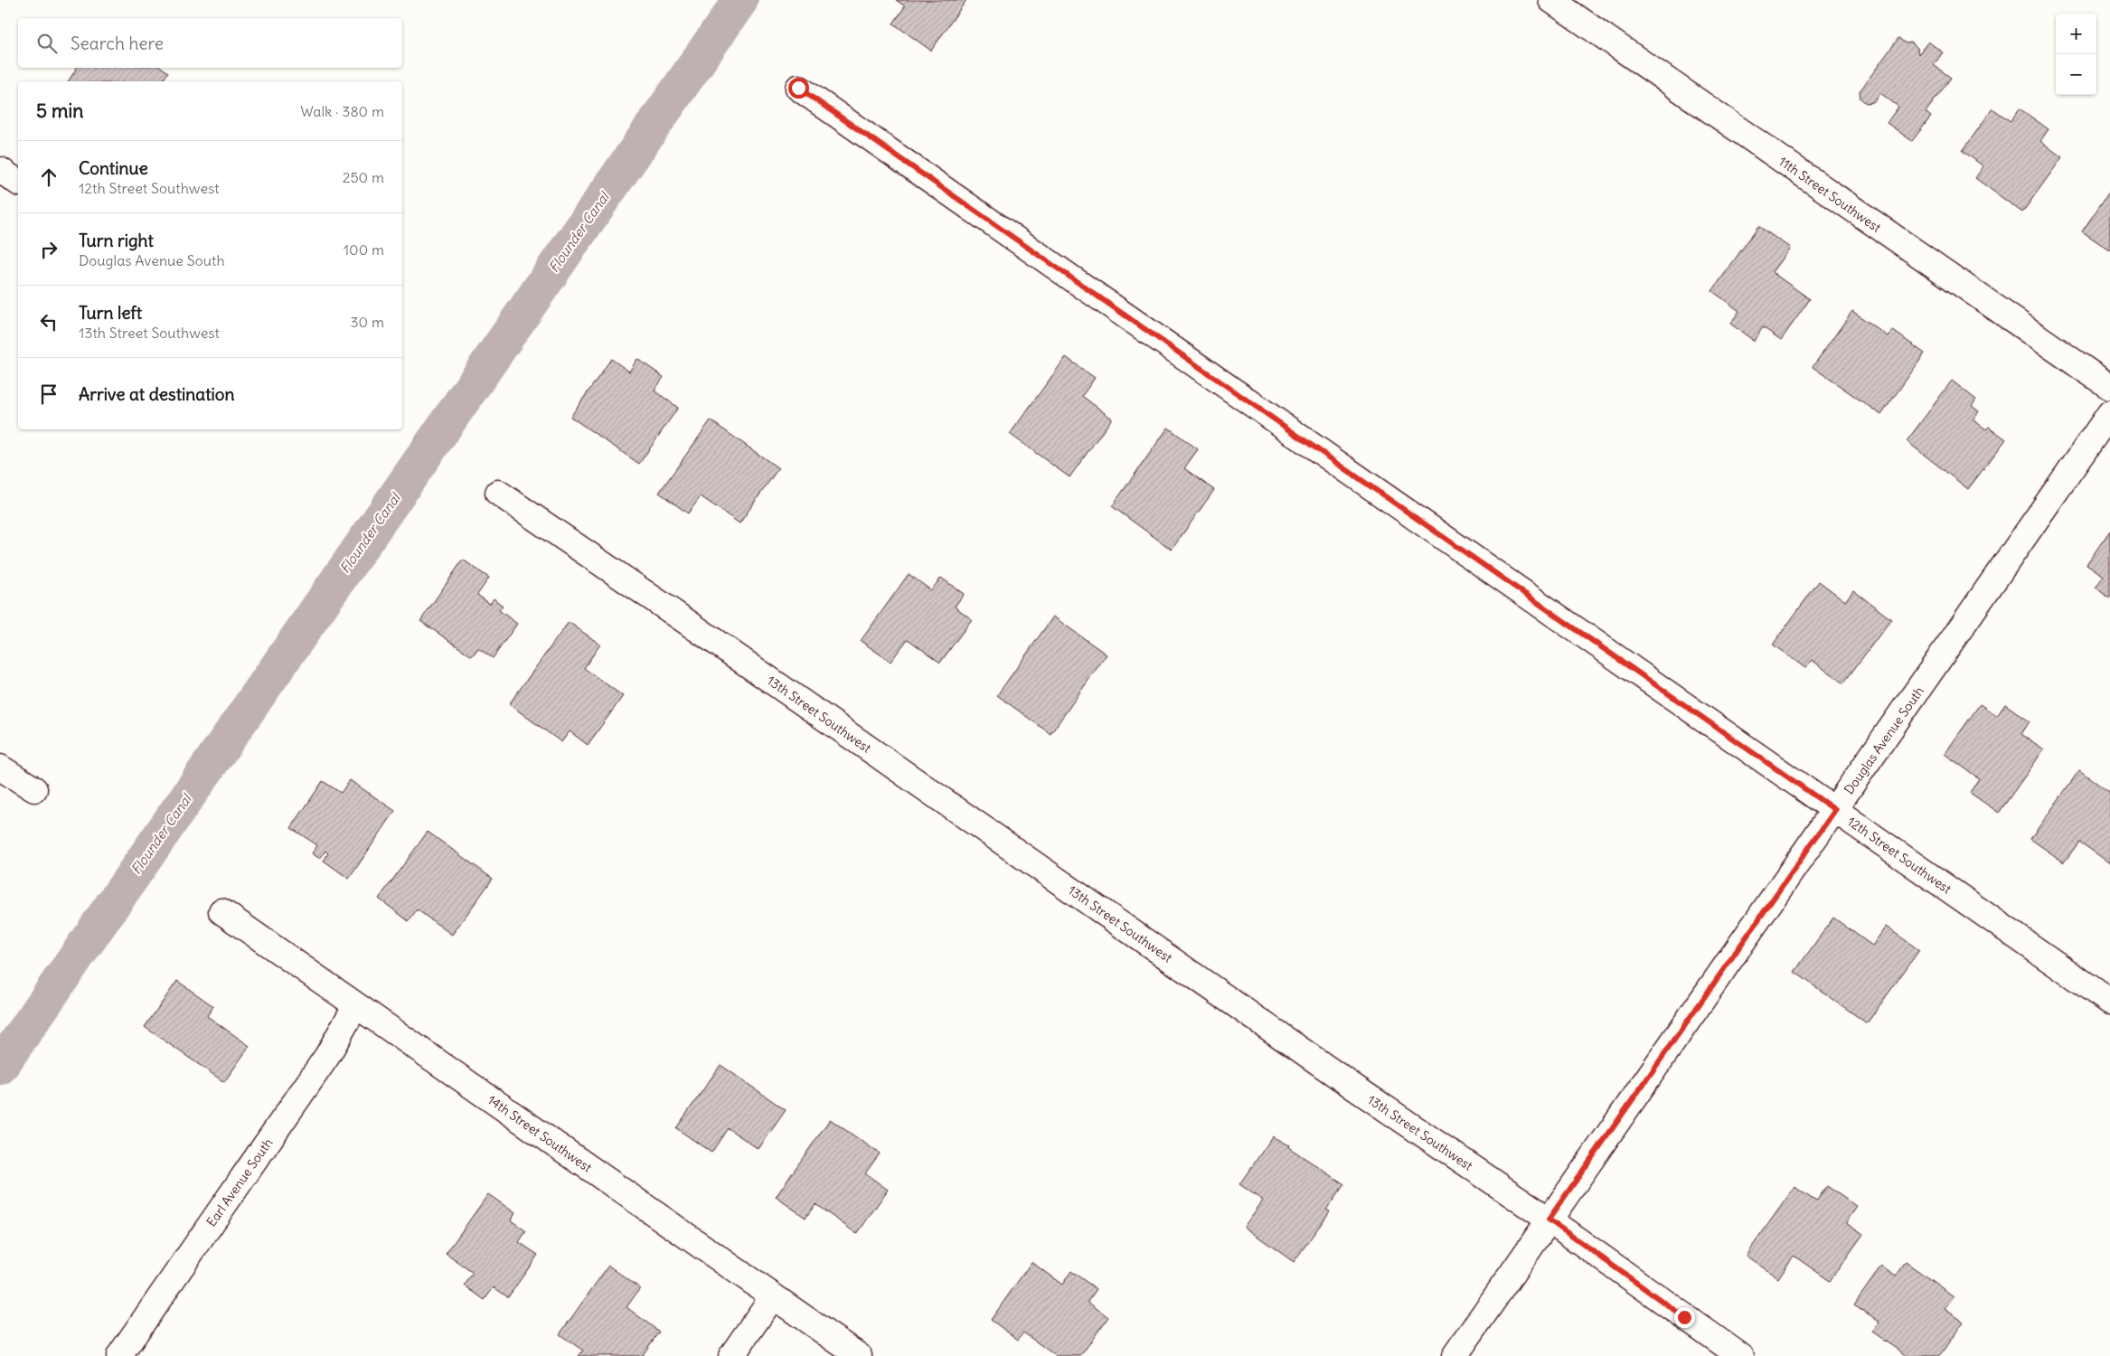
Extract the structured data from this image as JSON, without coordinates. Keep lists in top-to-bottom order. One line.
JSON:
{"streets":{"street":["11th Street Southwest","13th Street Southwest","Douglas Avenue South","12th Street Southwest","14th Street Southwest","Earl Avenue South"]},"crossings":[["13th Street Southwest","Douglas Avenue South"],["Douglas Avenue South","12th Street Southwest"],["14th Street Southwest","Earl Avenue South"]],"water":["Flounder Canal"],"page":{"map_buttons":["+","−"],"search":"Search here","heading":["5 min","Walk · 380 m"],"list":[["Continue","12th Street Southwest","250 m"],["Turn right","Douglas Avenue South","100 m"],["Turn left","13th Street Southwest","30 m"],"Arrive at destination"]}}
